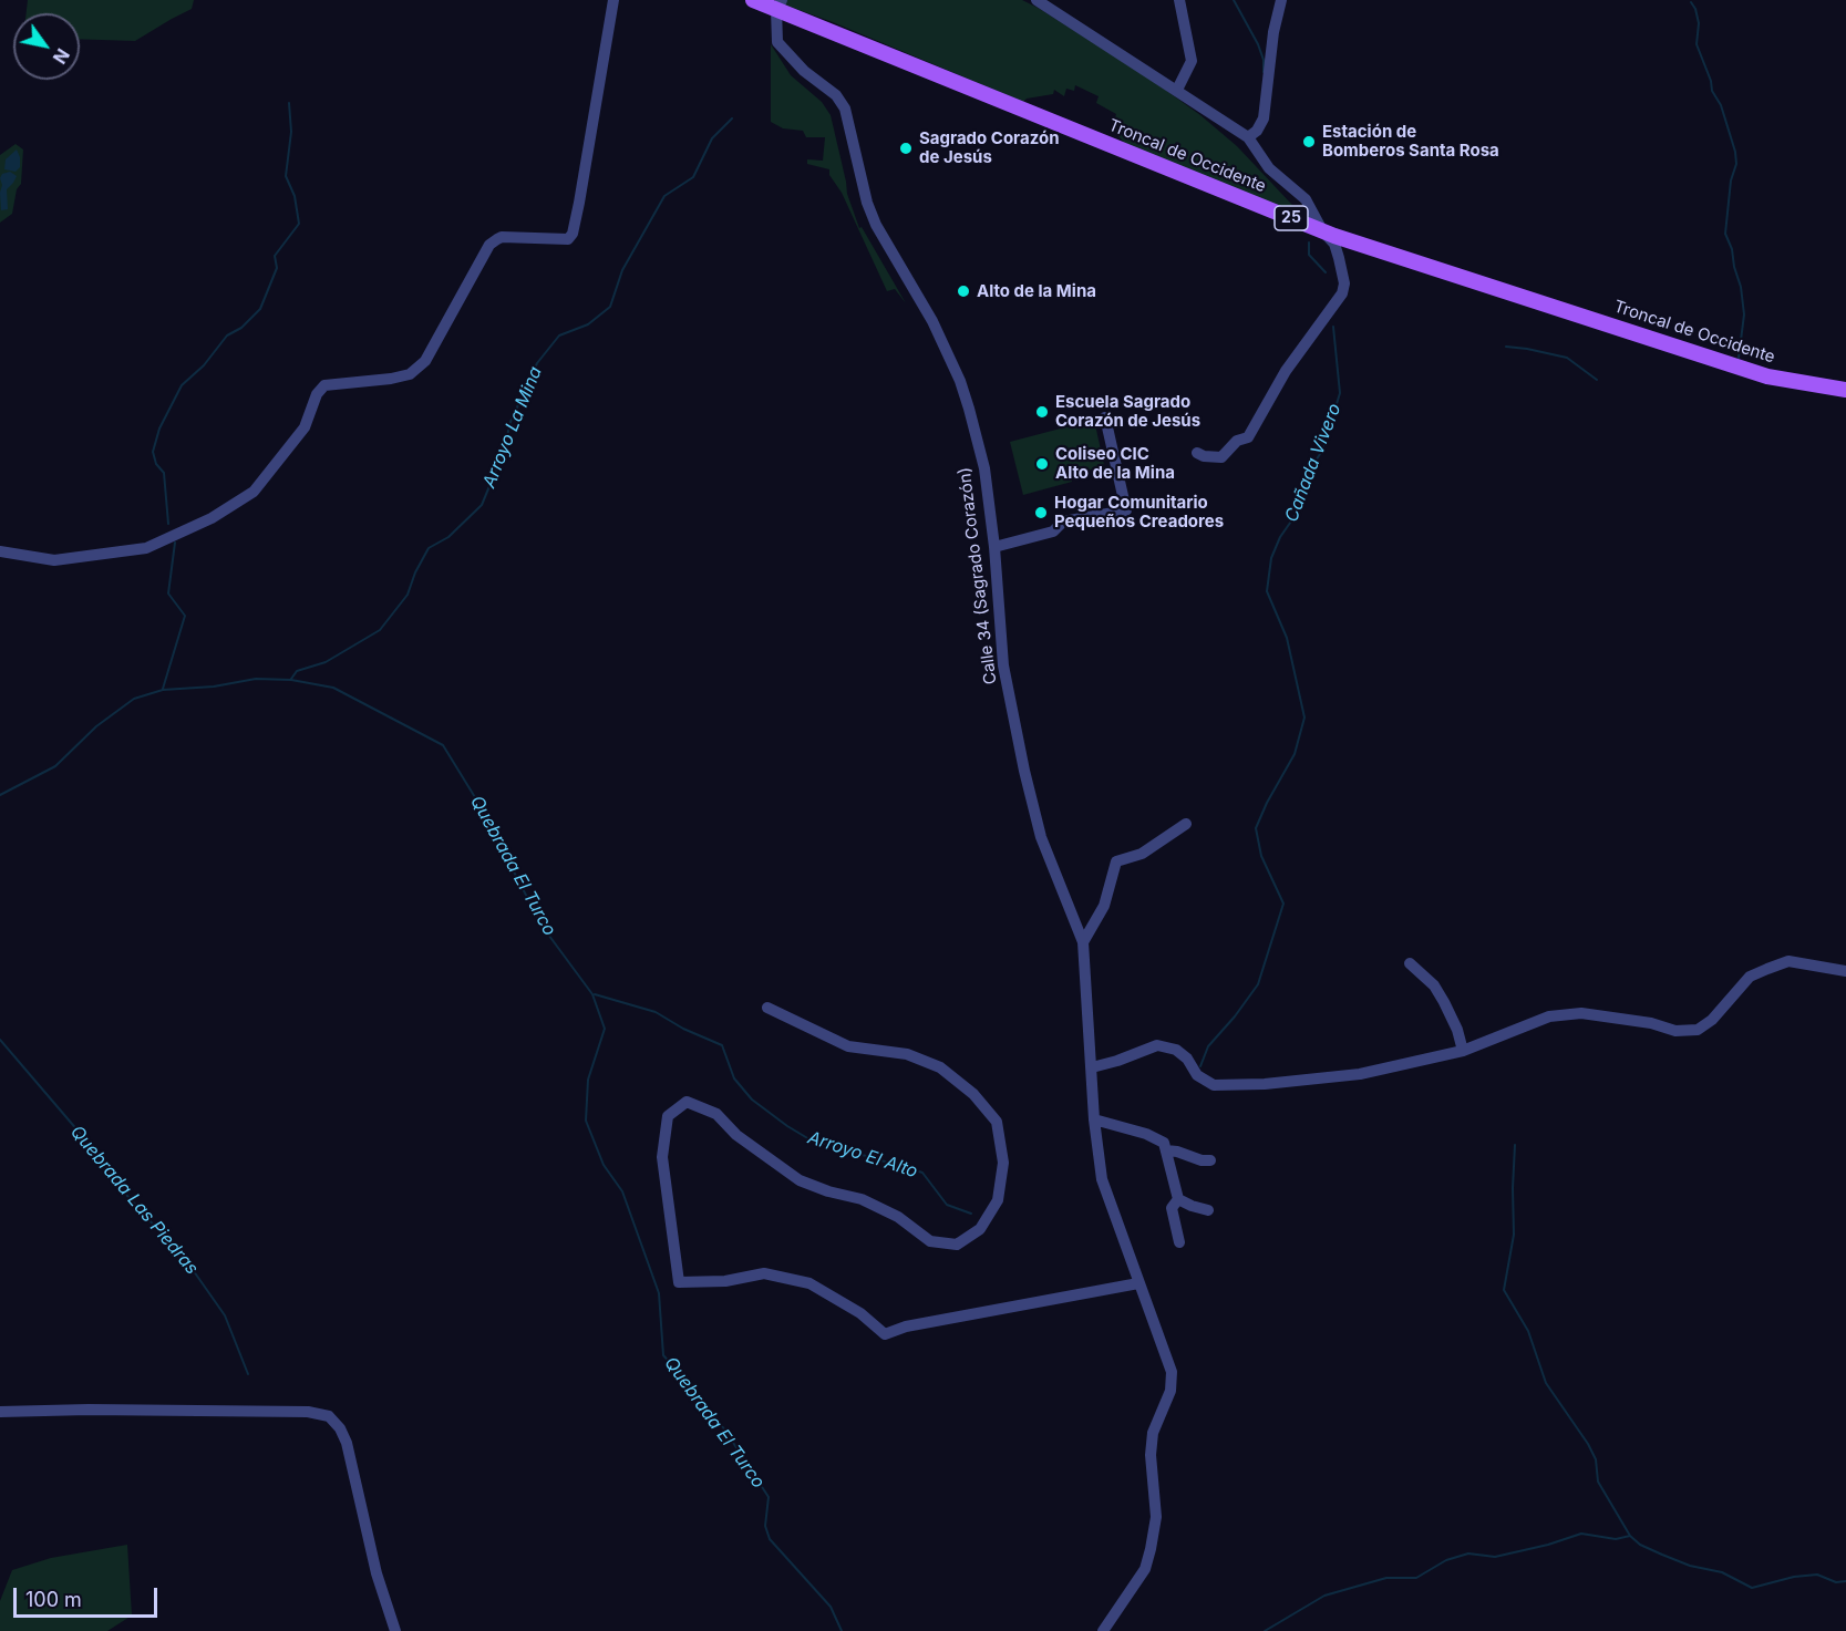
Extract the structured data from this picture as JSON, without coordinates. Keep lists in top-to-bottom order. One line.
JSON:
{"streets":{"main road":["Troncal de Occidente","25"],"street":["Calle 34 (Sagrado Corazón)"]},"crossings":[["Troncal de Occidente","Calle 34 (Sagrado Corazón)"]],"water":["Arroyo La Mina","Cañada Vivero","Quebrada El Turco","Arroyo El Alto","Quebrada Las Piedras"],"places":["Estación de Bomberos Santa Rosa","Sagrado Corazón de Jesús","Alto de la Mina","Escuela Sagrado Corazón de Jesús","Coliseo CIC Alto de la Mina","Hogar Comunitario Pequeños Creadores"],"scale_bar":"100 m","north":"bottom right"}
